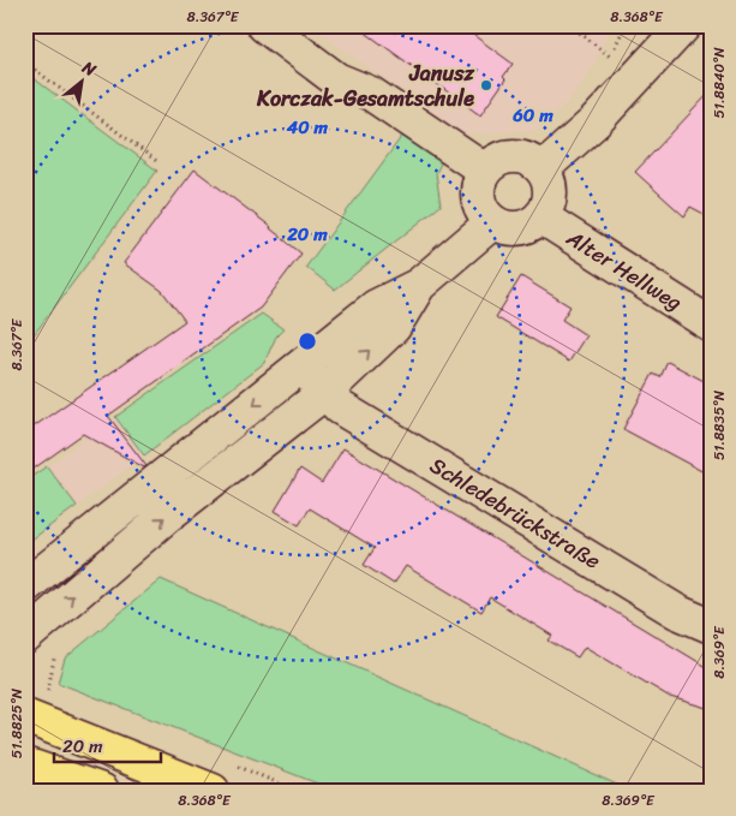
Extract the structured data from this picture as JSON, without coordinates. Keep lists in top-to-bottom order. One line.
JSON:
{"streets":{"street":["Alter Hellweg","Schledebrückstraße"]},"places":["Janusz Korczak-Gesamtschule"],"scale_bar":"20 m","north":"top right","coordinates":["8.367°E","8.368°E","51.8840°N","51.8835°N","8.369°E","51.8825°N"],"rings":["60 m","40 m","20 m"]}
